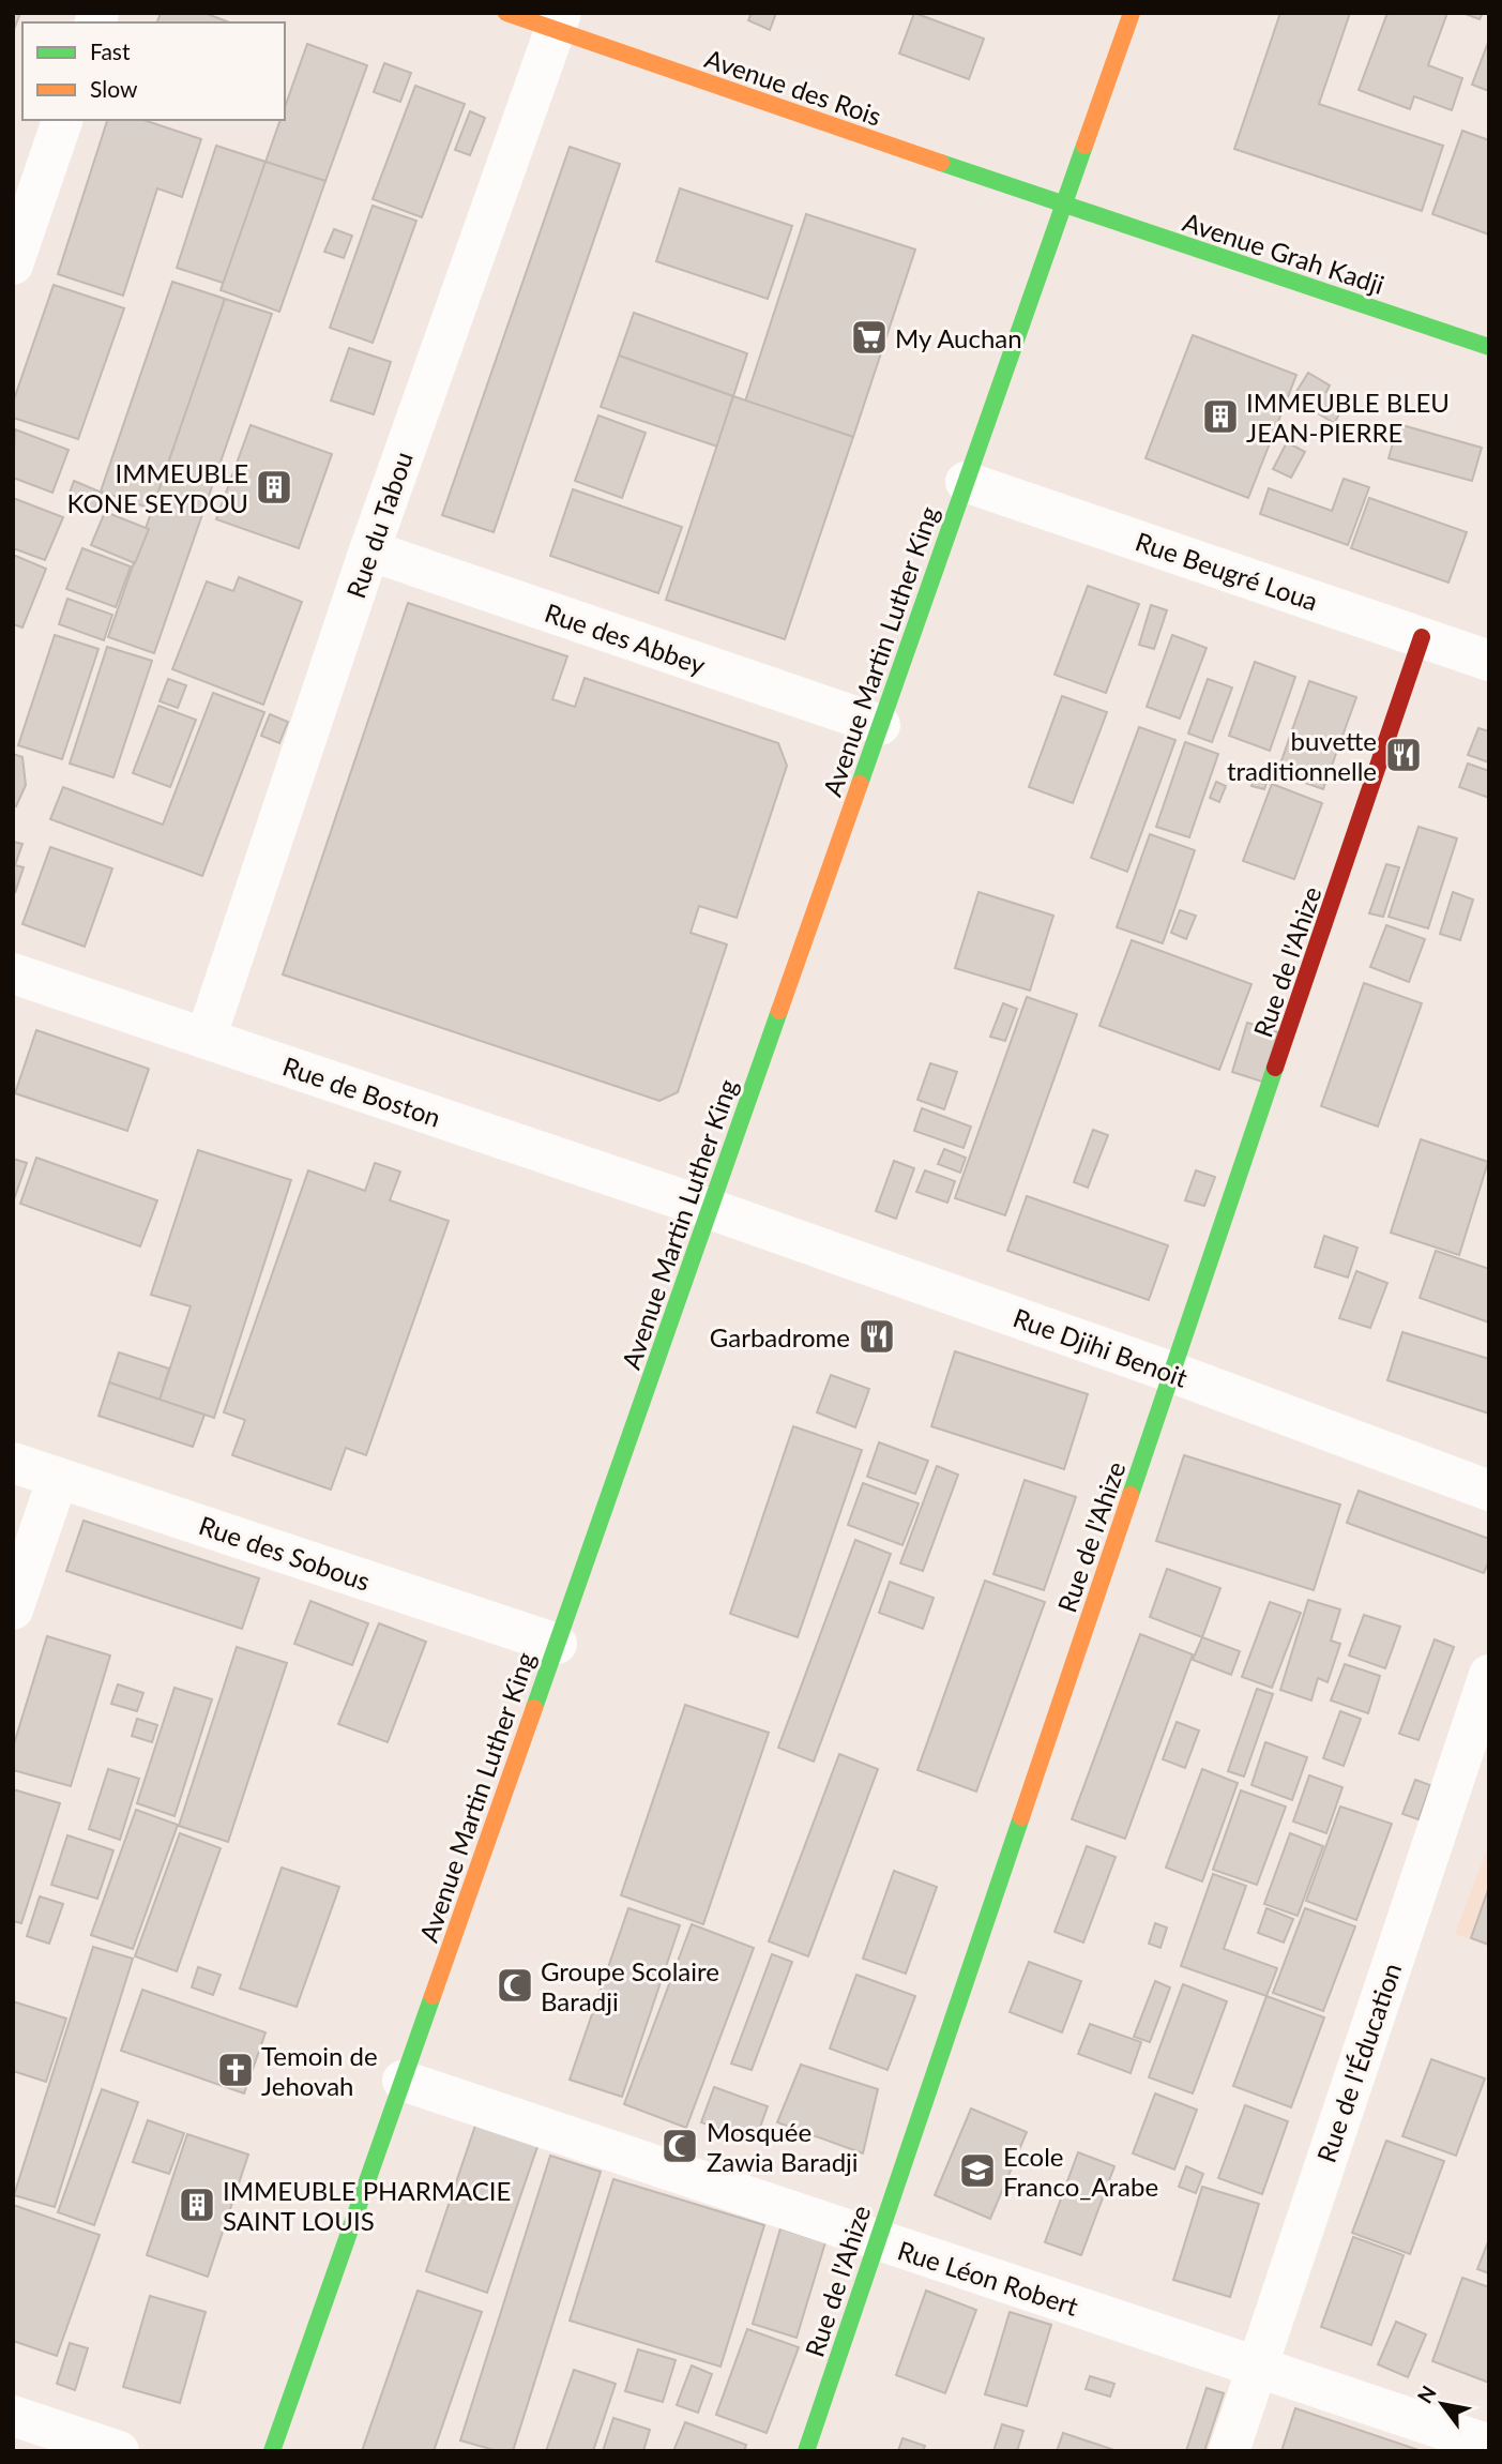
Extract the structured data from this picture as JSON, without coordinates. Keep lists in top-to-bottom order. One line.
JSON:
{"streets":{"street":["Avenue des Rois","Avenue Grah Kadji","Rue du Tabou","Rue Beugré Loua","Rue des Abbey","Avenue Martin Luther King","Rue de l'Ahize","Rue de Boston","Rue Djihi Benoit","Rue des Sobous","Rue de l'Éducation","Rue Léon Robert"]},"crossings":[["Avenue des Rois","Avenue Grah Kadji"],["Avenue des Rois","Rue du Tabou"],["Avenue des Rois","Avenue Martin Luther King"],["Avenue Grah Kadji","Avenue Martin Luther King"],["Rue du Tabou","Rue des Abbey"],["Rue du Tabou","Rue de Boston"],["Rue Beugré Loua","Avenue Martin Luther King"],["Rue Beugré Loua","Rue de l'Ahize"],["Rue des Abbey","Avenue Martin Luther King"],["Avenue Martin Luther King","Rue de Boston"],["Avenue Martin Luther King","Rue Djihi Benoit"],["Avenue Martin Luther King","Rue des Sobous"],["Avenue Martin Luther King","Rue Léon Robert"],["Rue de l'Ahize","Rue Djihi Benoit"],["Rue de l'Ahize","Rue Léon Robert"],["Rue de Boston","Rue Djihi Benoit"],["Rue de l'Éducation","Rue Léon Robert"]],"places":{"supermarket":["My Auchan"],"building":["IMMEUBLE BLEU JEAN-PIERRE","IMMEUBLE KONE SEYDOU","IMMEUBLE PHARMACIE SAINT LOUIS"],"restaurant":["buvette traditionnelle","Garbadrome"],"mosque":["Groupe Scolaire Baradji","Mosquée Zawia Baradji"],"church":["Temoin de Jehovah"],"school or university":["Ecole Franco_Arabe"]},"legend":["Fast","Slow"],"north":"top left"}
